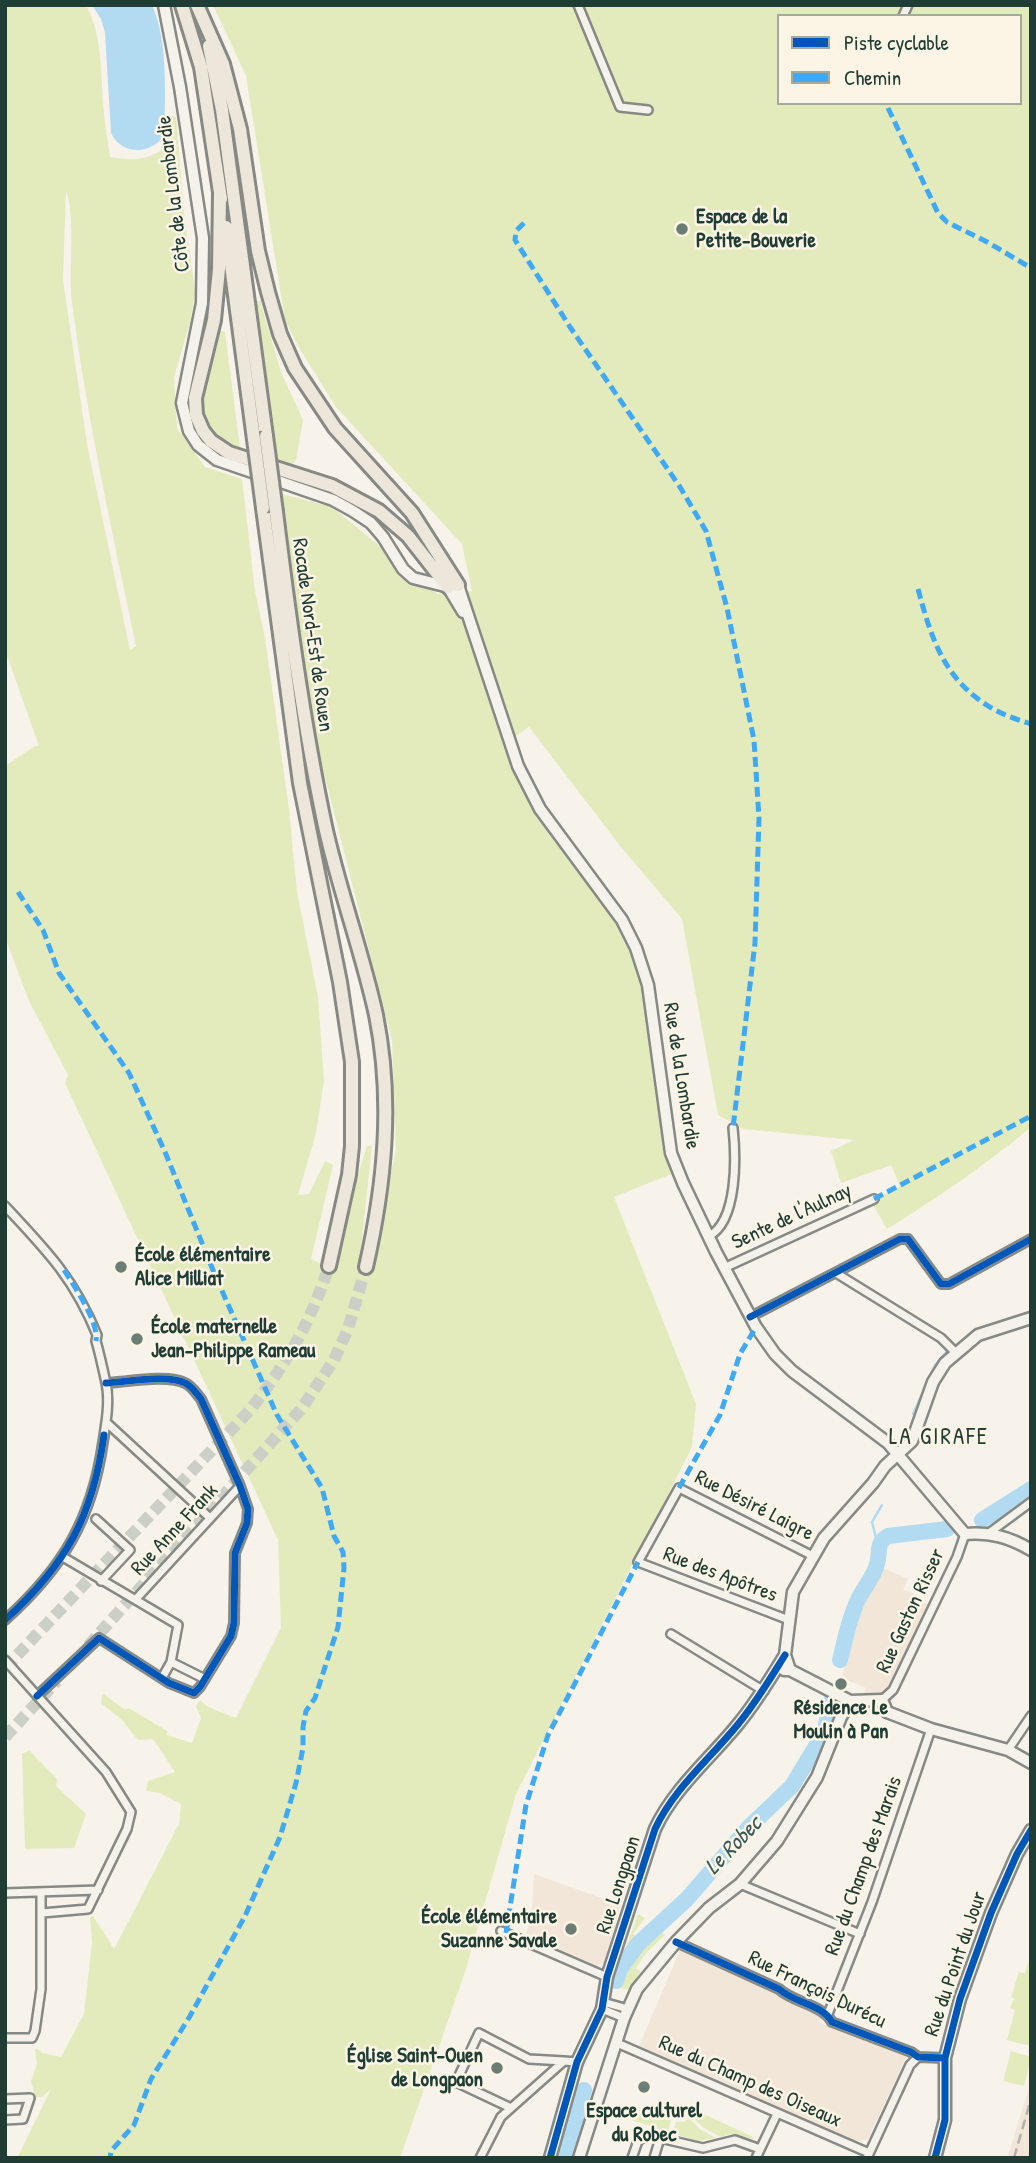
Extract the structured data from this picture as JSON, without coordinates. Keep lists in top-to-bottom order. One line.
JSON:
{"streets":{"highway":["Rocade Nord-Est de Rouen"],"main road":["Côte de la Lombardie","Rue de la Lombardie","Rue Longpaon","Rue du Point du Jour"],"street":["Sente de l'Aulnay","Rue Désiré Laigre","Rue Anne Frank","Rue des Apôtres","Rue Gaston Risser","Rue du Champ des Marais","Rue François Durécu","Rue du Champ des Oiseaux"]},"crossings":[["Côte de la Lombardie","Rue de la Lombardie"],["Rue de la Lombardie","Sente de l'Aulnay"],["Rue de la Lombardie","Rue Gaston Risser"],["Rue Désiré Laigre","Rue des Apôtres"],["Rue du Champ des Marais","Rue François Durécu"],["Rue du Point du Jour","Rue François Durécu"]],"districts":["LA GIRAFE"],"water":["Le Robec"],"places":["Espace de la Petite-Bouverie","École élémentaire Alice Milliat","École maternelle Jean-Philippe Rameau","Résidence Le Moulin à Pan","École élémentaire Suzanne Savale","Église Saint-Ouen de Longpaon","Espace culturel du Robec"],"legend":["Piste cyclable","Chemin"]}
